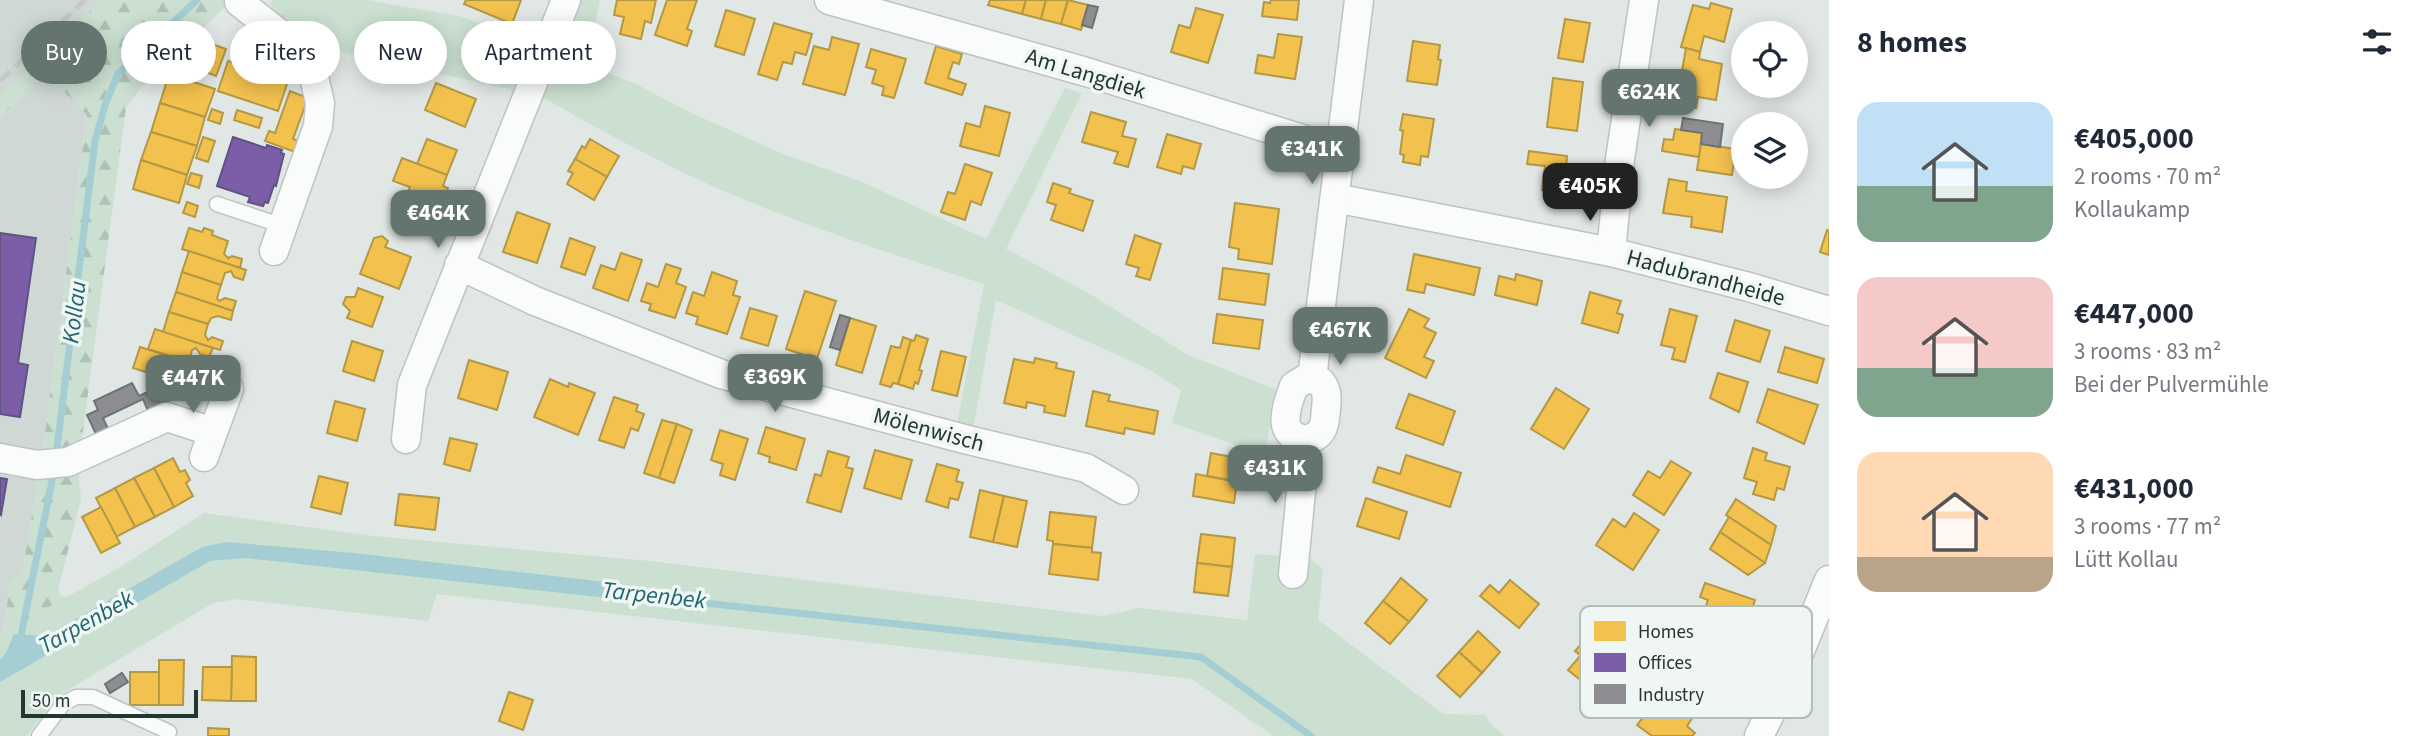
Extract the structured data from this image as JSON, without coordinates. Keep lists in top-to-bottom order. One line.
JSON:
{"streets":{"street":["Am Langdiek","Hadubrandheide","Mölenwisch"]},"water":["Kollau","Tarpenbek"],"legend":["Homes","Offices","Industry"],"scale_bar":"50 m","page":{"heading":"8 homes","chip":["Buy","Rent","Filters","New","Apartment"],"price":["€624K","€341K","€405K","€464K","€467K","€369K","€447K","€431K"],"list":[{"name":"€405,000","note":"2 rooms · 70 m² · Kollaukamp"},{"name":"€447,000","note":"3 rooms · 83 m² · Bei der Pulvermühle"},{"name":"€431,000","note":"3 rooms · 77 m² · Lütt Kollau"}],"scale":"50 m"}}
